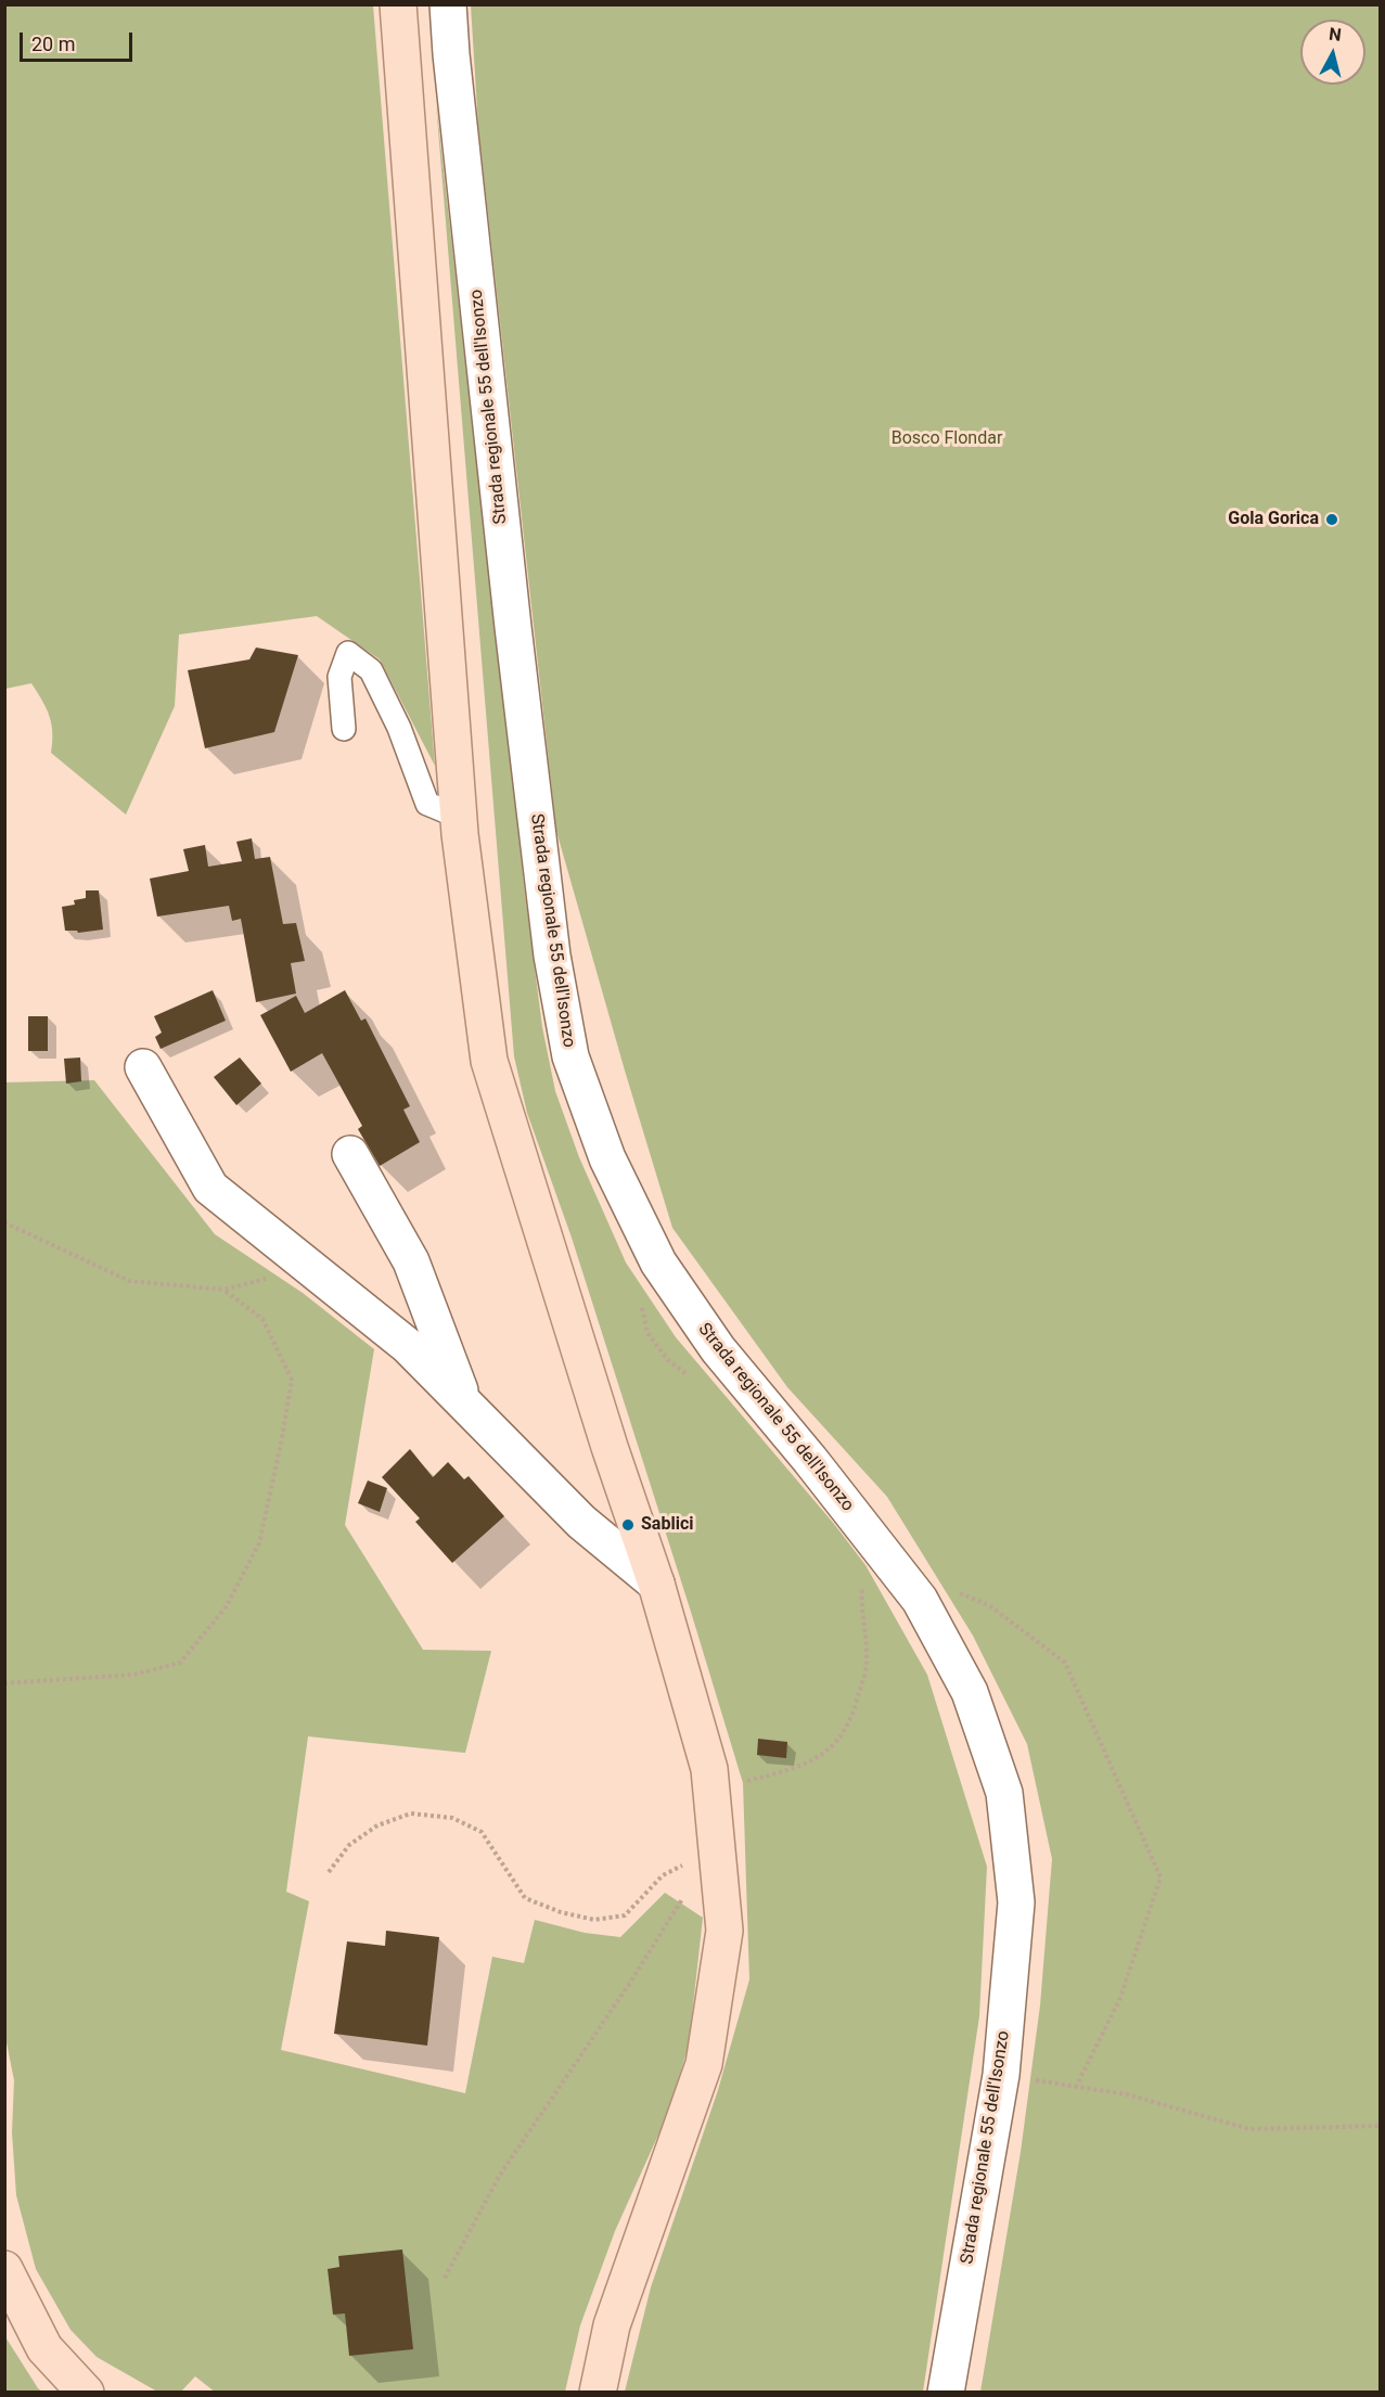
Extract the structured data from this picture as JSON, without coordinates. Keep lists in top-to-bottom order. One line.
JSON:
{"streets":{"main road":["Strada regionale 55 dell'Isonzo"]},"parks":["Bosco Flondar"],"places":["Gola Gorica","Sablici"],"scale_bar":"20 m","north":"top"}
